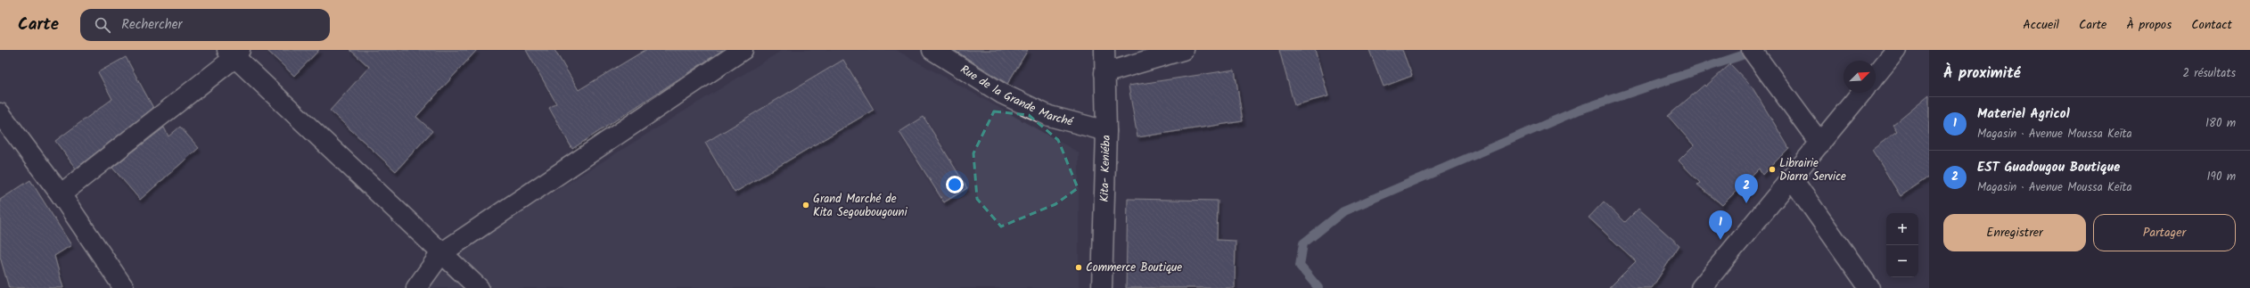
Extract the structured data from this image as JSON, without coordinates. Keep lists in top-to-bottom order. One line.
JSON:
{"streets":{"street":["Rue de la Grande Marché","Kita- Keniéba"]},"crossings":[["Rue de la Grande Marché","Kita- Keniéba"]],"places":["Librairie Diarra Service","Grand Marché de Kita Segoubougouni","Commerce Boutique"],"north":"top right","page":{"header":"Carte","search":"Rechercher","nav":["Accueil","Carte","À propos","Contact"],"heading":["À proximité","2 résultats"],"list":[{"mark":"1","name":"Materiel Agricol","note":"Magasin · Avenue Moussa Keïta","value":"180 m"},{"mark":"2","name":"EST Guadougou Boutique","note":"Magasin · Avenue Moussa Keïta","value":"190 m"}],"pins":["2","1"],"buttons":["Enregistrer","Partager"],"map_buttons":["+","−"]}}
